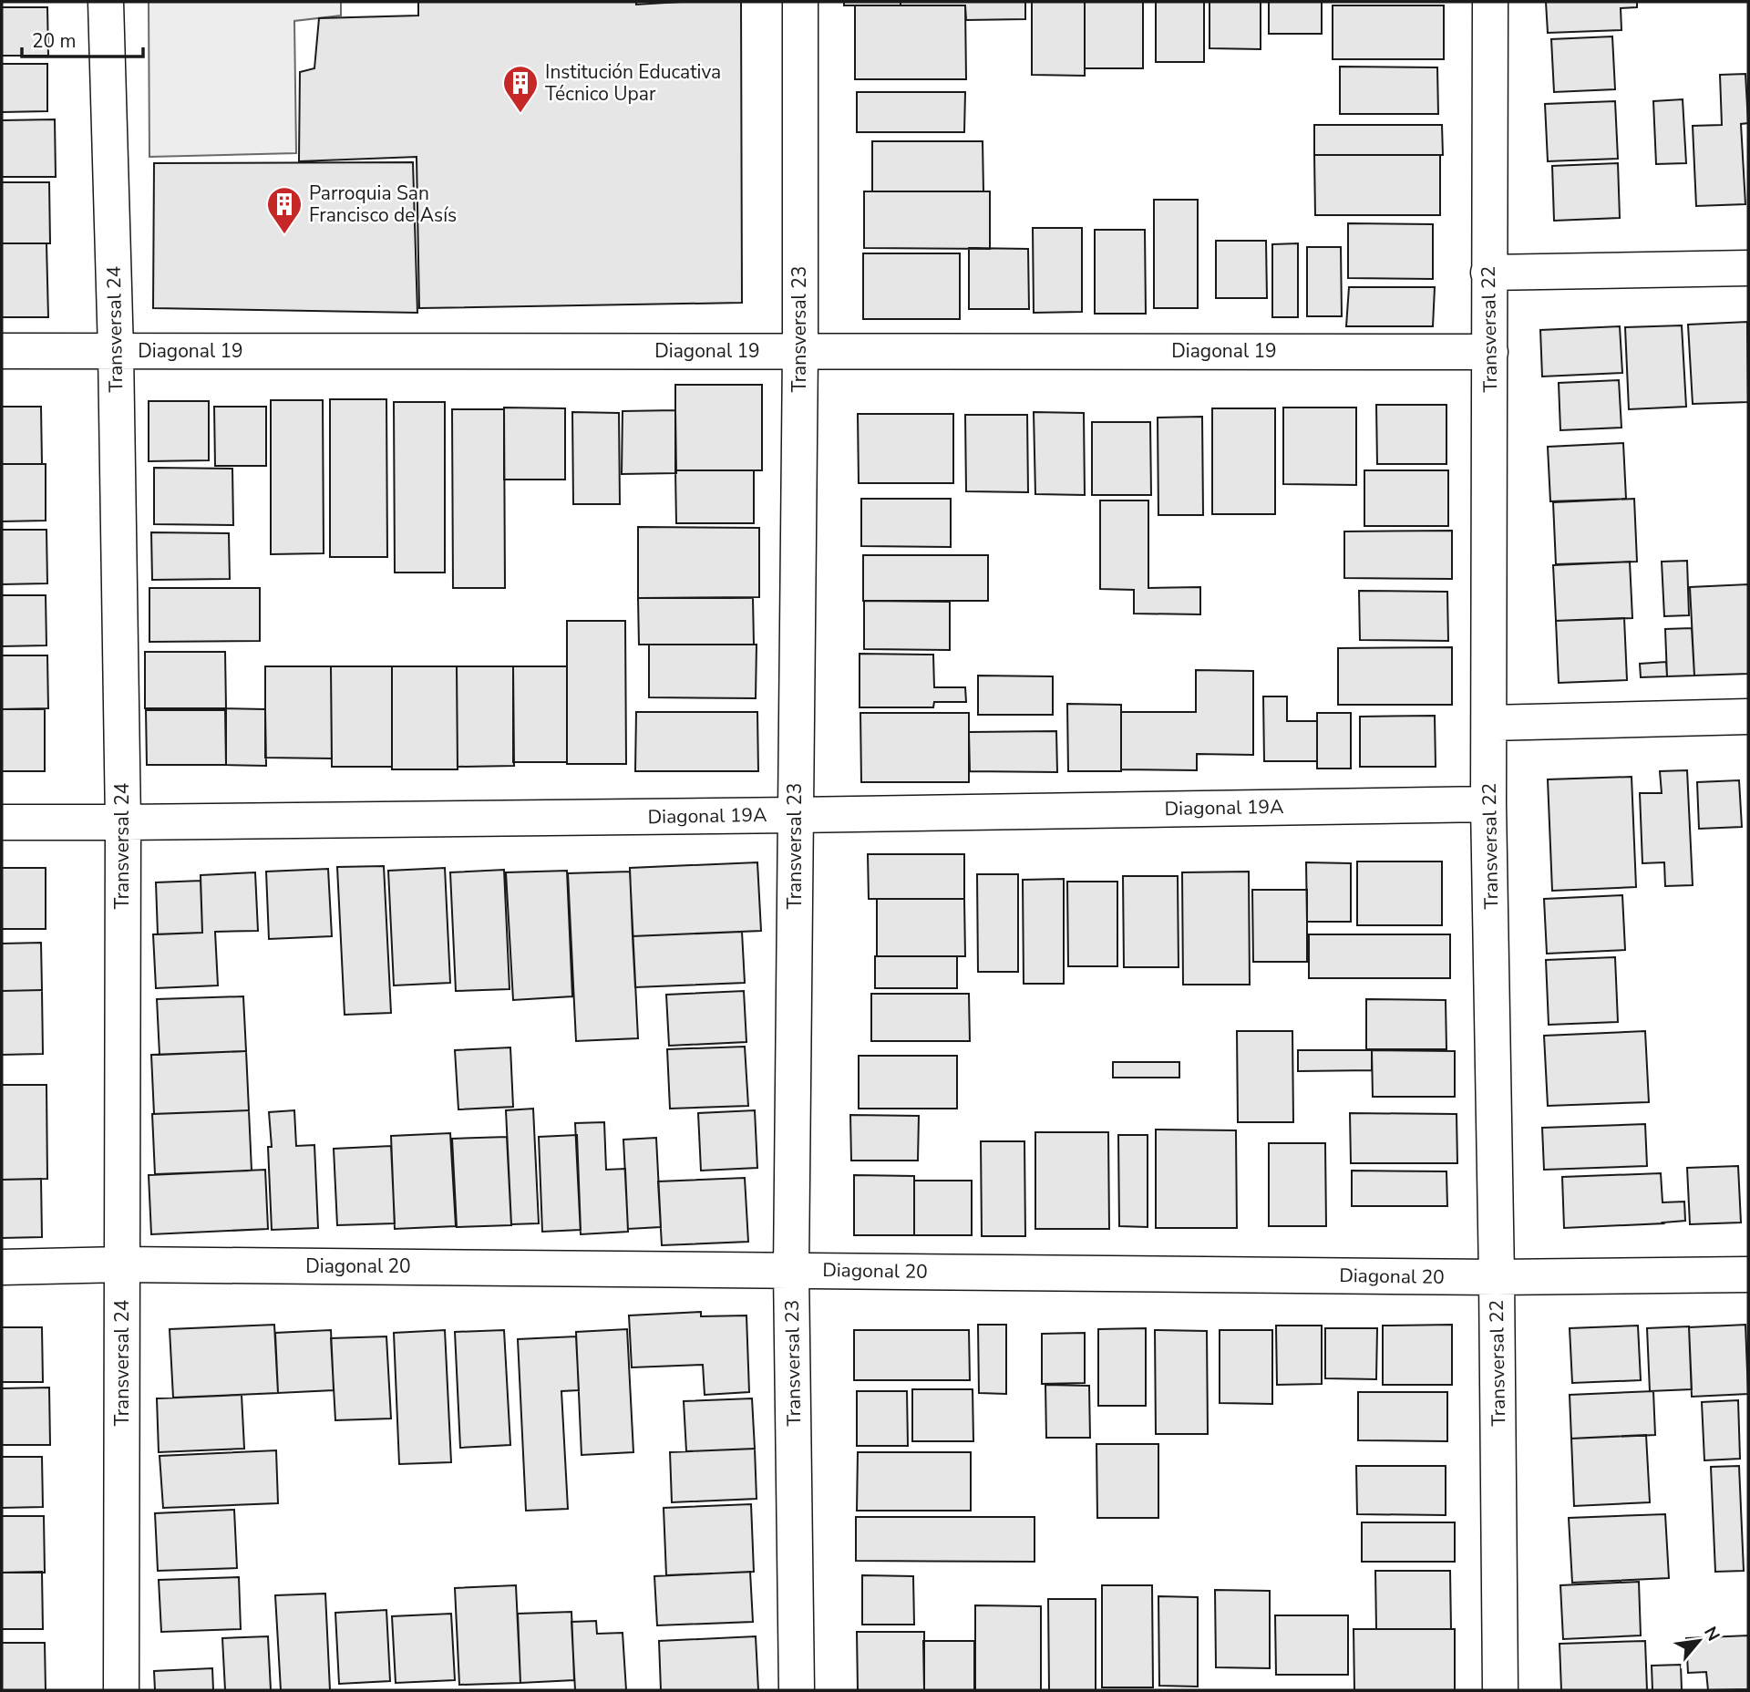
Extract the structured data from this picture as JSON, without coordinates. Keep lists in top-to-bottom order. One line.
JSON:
{"streets":{"street":["Transversal 24","Transversal 23","Transversal 22","Diagonal 19","Diagonal 19A","Diagonal 20"]},"crossings":[["Transversal 24","Diagonal 19"],["Transversal 24","Diagonal 19A"],["Transversal 24","Diagonal 20"],["Transversal 23","Diagonal 19"],["Transversal 23","Diagonal 19A"],["Transversal 23","Diagonal 20"],["Transversal 22","Diagonal 19"],["Transversal 22","Diagonal 19A"],["Transversal 22","Diagonal 20"]],"places":{"building":["Institución Educativa Técnico Upar","Parroquia San Francisco de Asís"]},"scale_bar":"20 m","north":"top right"}
